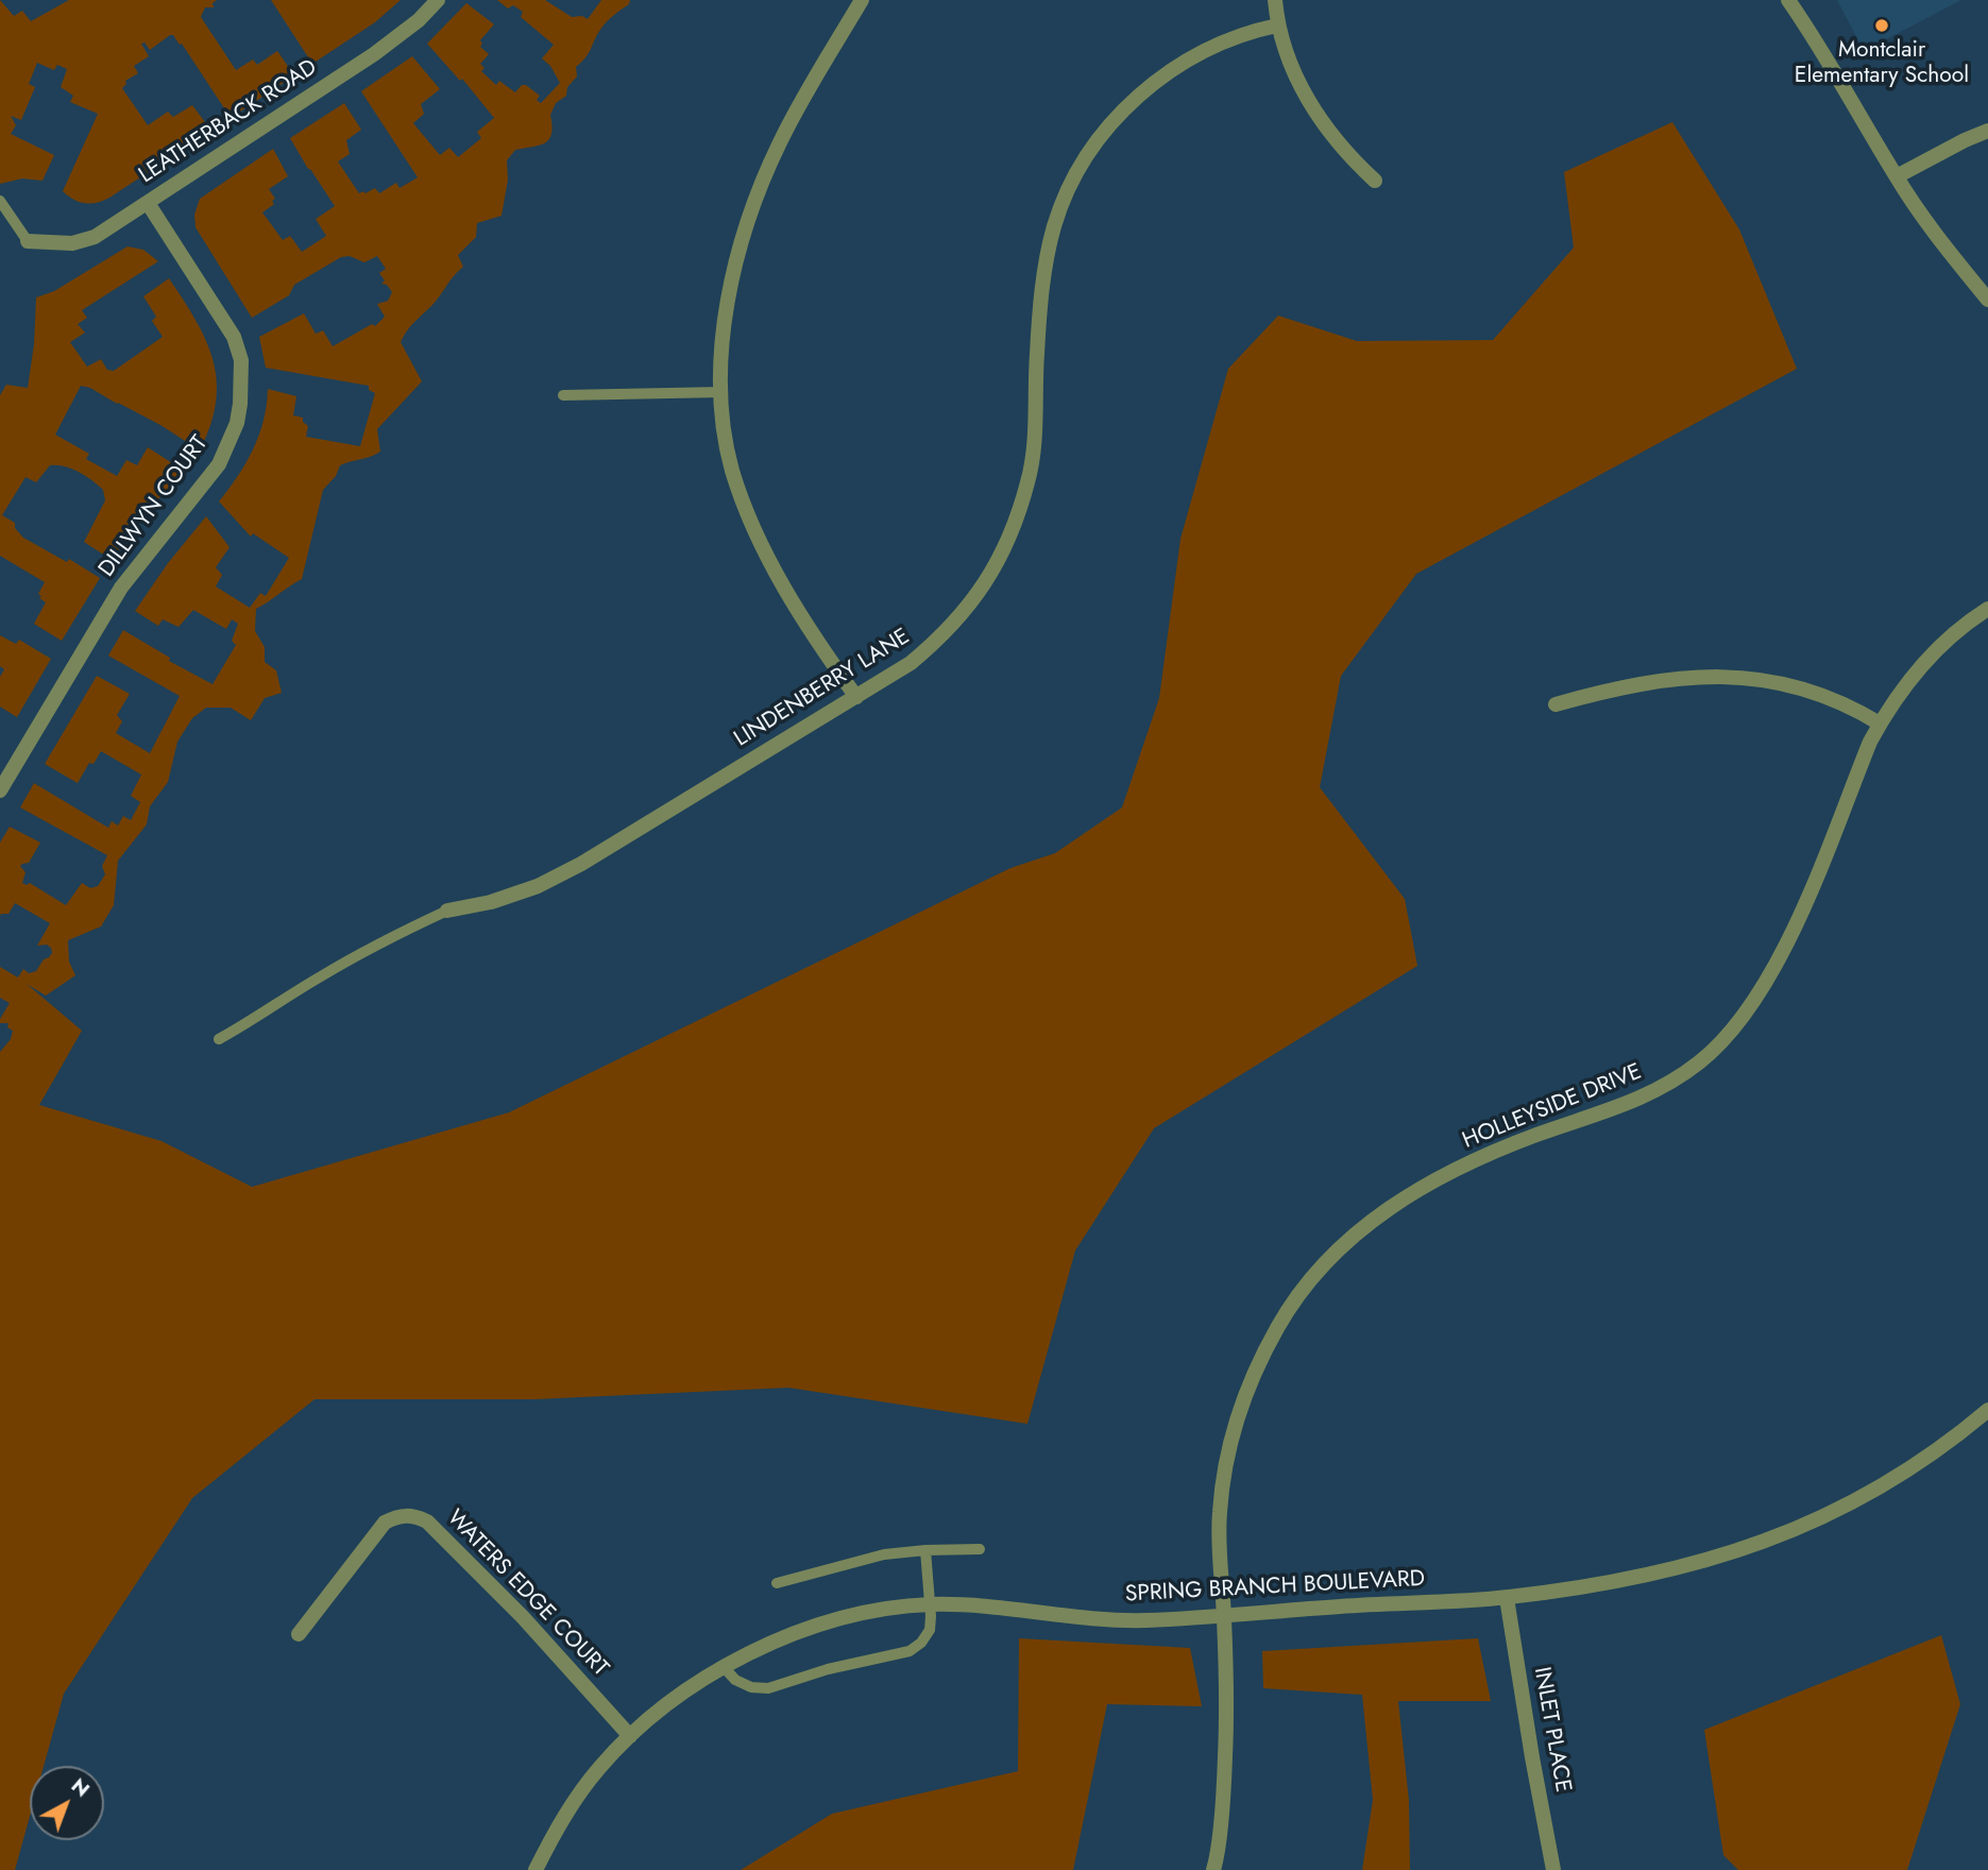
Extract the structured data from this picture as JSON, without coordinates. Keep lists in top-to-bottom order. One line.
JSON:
{"streets":{"street":["LEATHERBACK ROAD","DILLWYN COURT","LINDENBERRY LANE","HOLLEYSIDE DRIVE","SPRING BRANCH BOULEVARD","WATERS EDGE COURT","INLET PLACE"]},"crossings":[["LEATHERBACK ROAD","DILLWYN COURT"],["HOLLEYSIDE DRIVE","SPRING BRANCH BOULEVARD"],["SPRING BRANCH BOULEVARD","WATERS EDGE COURT"],["SPRING BRANCH BOULEVARD","INLET PLACE"]],"places":["Montclair Elementary School"],"north":"top right"}
